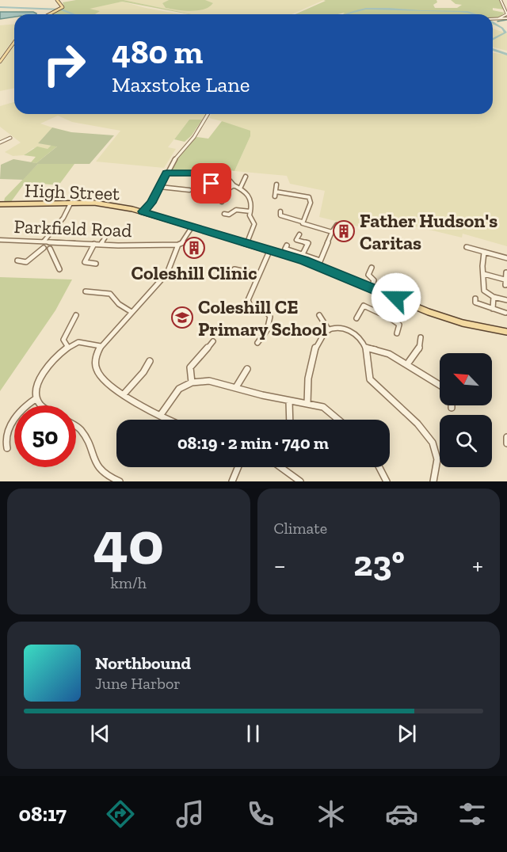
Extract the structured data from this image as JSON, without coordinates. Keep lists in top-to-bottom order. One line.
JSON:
{"streets":{"main road":["High Street"],"street":["Parkfield Road"]},"places":{"building":["Father Hudson's Caritas","Coleshill Clinic"],"school or university":["Coleshill CE Primary School"]},"north":"top left","page":{"turn":["480 m","Maxstoke Lane"],"limit":"50","trip":"08:19 · 2 min · 740 m","tile":[["40","km/h"],"Climate"],"heat":["−","23°","+"],"song":["Northbound","June Harbor"],"tabs":"08:17"}}
